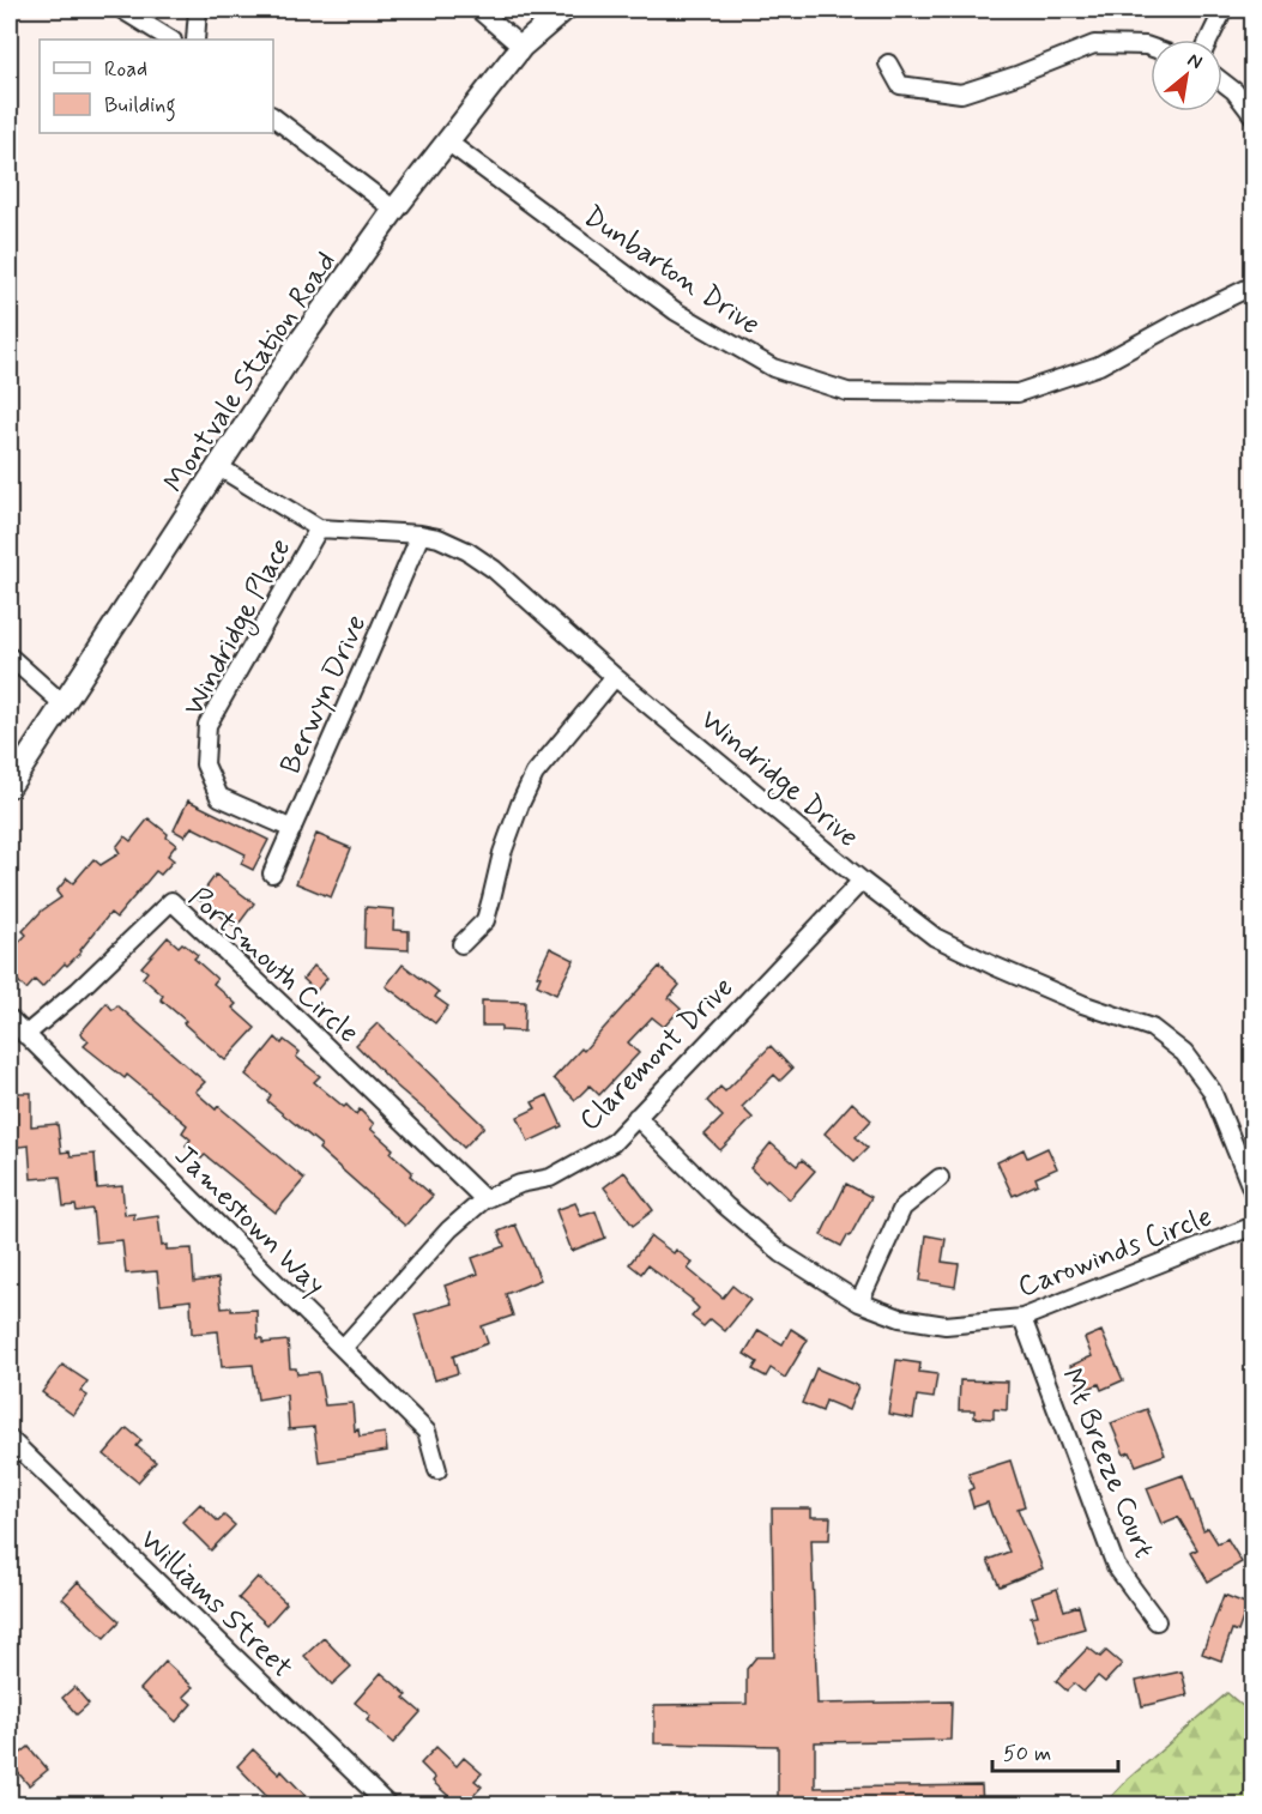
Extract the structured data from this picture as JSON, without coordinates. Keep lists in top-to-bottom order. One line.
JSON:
{"streets":{"street":["Dunbarton Drive","Montvale Station Road","Windridge Place","Berwyn Drive","Windridge Drive","Portsmouth Circle","Claremont Drive","Jamestown Way","Carowinds Circle","Mt Breeze Court","Williams Street"]},"crossings":[["Dunbarton Drive","Montvale Station Road"],["Montvale Station Road","Windridge Drive"],["Windridge Place","Berwyn Drive"],["Windridge Place","Windridge Drive"],["Berwyn Drive","Windridge Drive"],["Windridge Drive","Claremont Drive"],["Portsmouth Circle","Claremont Drive"],["Portsmouth Circle","Jamestown Way"],["Claremont Drive","Jamestown Way"],["Claremont Drive","Carowinds Circle"],["Carowinds Circle","Mt Breeze Court"]],"legend":["Road","Building"],"scale_bar":"50 m","north":"top right"}
